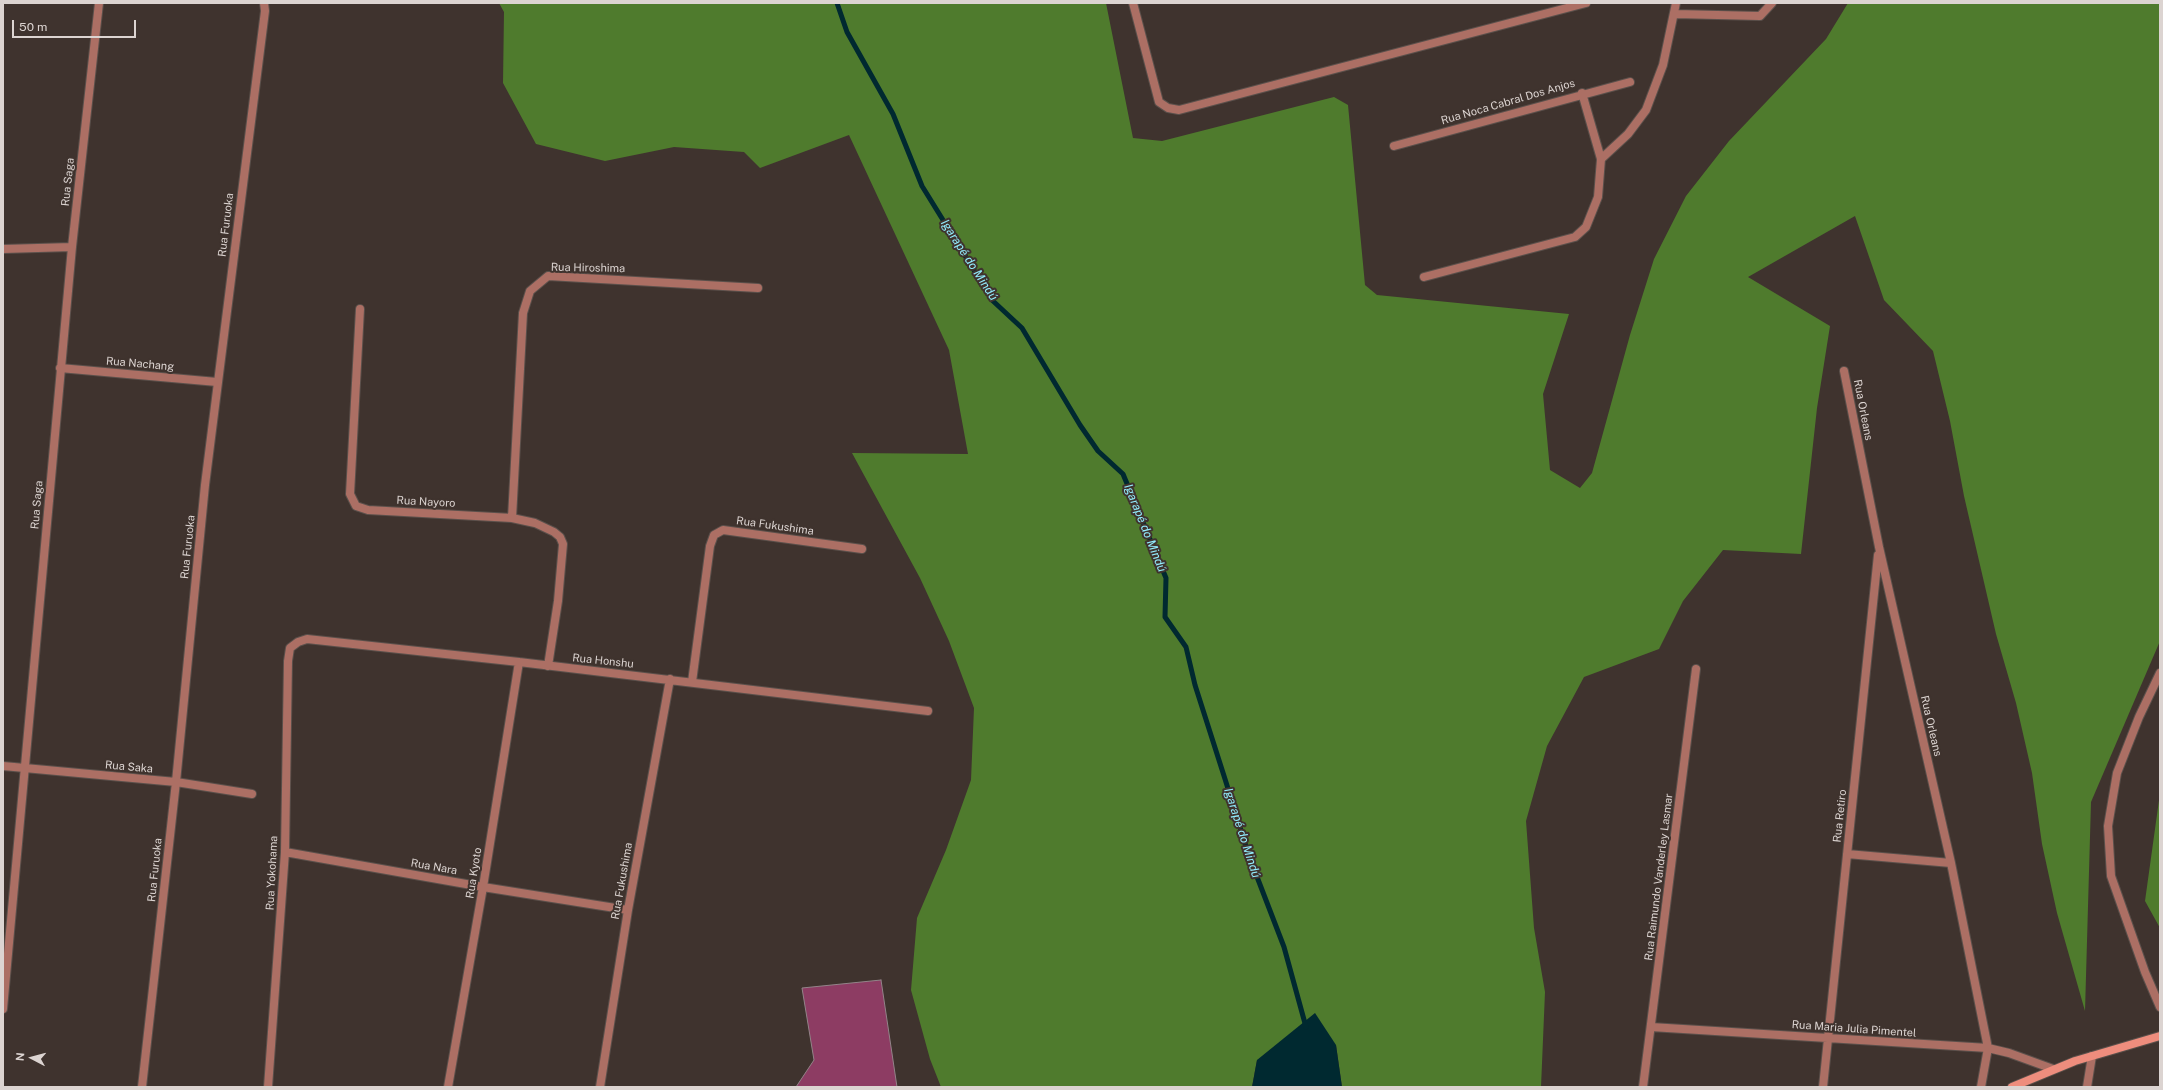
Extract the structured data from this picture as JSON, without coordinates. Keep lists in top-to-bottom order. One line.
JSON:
{"streets":{"street":["Rua Noca Cabral Dos Anjos","Rua Saga","Rua Furuoka","Rua Hiroshima","Rua Nachang","Rua Orleans","Rua Nayoro","Rua Fukushima","Rua Honshu","Rua Saka","Rua Retiro","Rua Nara","Rua Yokohama","Rua Kyoto","Rua Raimundo Vanderley Lasmar","Rua Maria Julia Pimentel"]},"crossings":[["Rua Saga","Rua Nachang"],["Rua Saga","Rua Saka"],["Rua Furuoka","Rua Nachang"],["Rua Furuoka","Rua Saka"],["Rua Hiroshima","Rua Nayoro"],["Rua Orleans","Rua Retiro"],["Rua Orleans","Rua Maria Julia Pimentel"],["Rua Nayoro","Rua Honshu"],["Rua Fukushima","Rua Honshu"],["Rua Fukushima","Rua Nara"],["Rua Honshu","Rua Yokohama"],["Rua Honshu","Rua Kyoto"],["Rua Retiro","Rua Maria Julia Pimentel"],["Rua Nara","Rua Yokohama"],["Rua Nara","Rua Kyoto"],["Rua Raimundo Vanderley Lasmar","Rua Maria Julia Pimentel"]],"water":["Igarapé do Mindú"],"scale_bar":"50 m","north":"left"}
